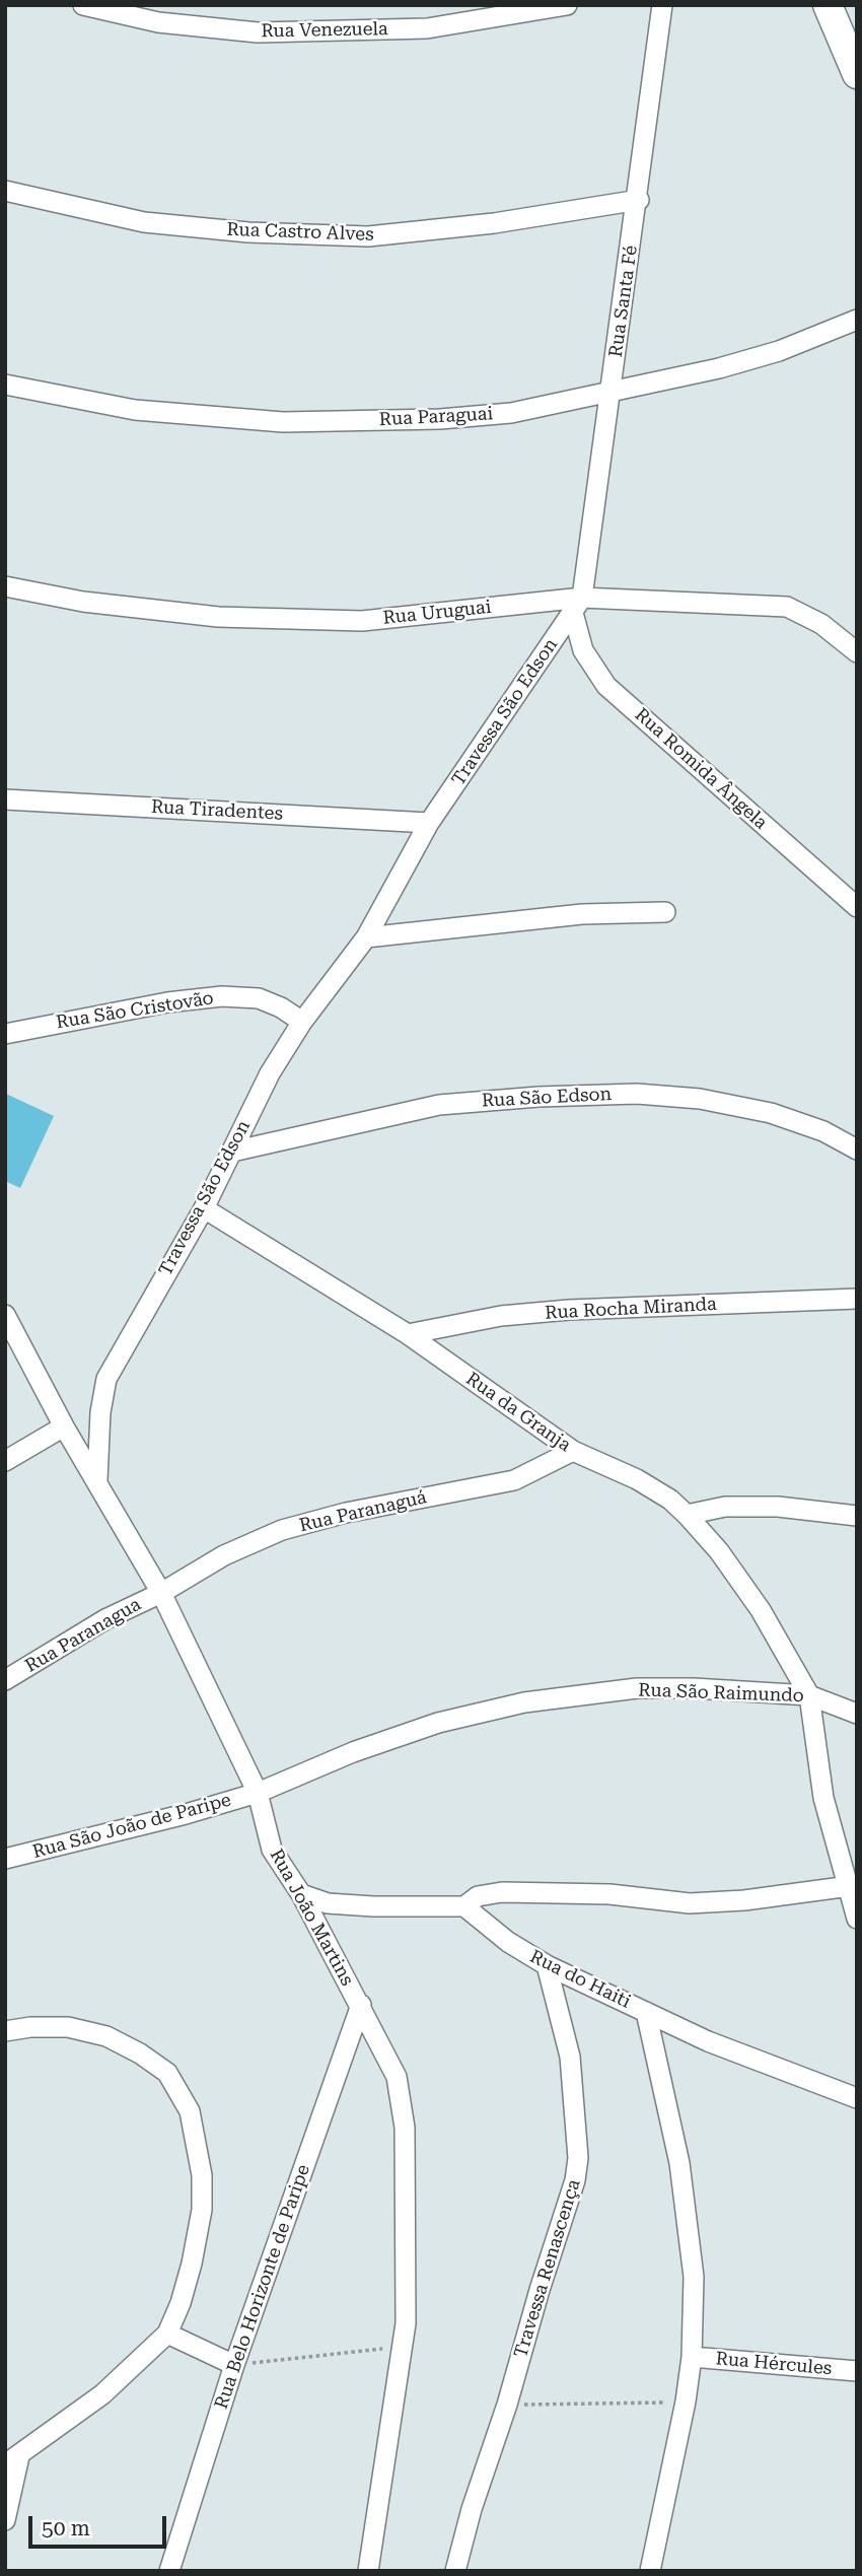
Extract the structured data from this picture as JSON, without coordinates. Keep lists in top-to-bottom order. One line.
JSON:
{"streets":{"street":["Rua Venezuela","Rua Castro Alves","Rua Santa Fé","Rua Paraguai","Rua Uruguai","Travessa São Edson","Rua Romida Ângela","Rua Tiradentes","Rua São Cristovão","Rua São Edson","Rua Rocha Miranda","Rua da Granja","Rua Paranaguá","Rua Paranagua","Rua São Raimundo","Rua São João de Paripe","Rua João Martins","Rua do Haiti","Travessa Renascença","Rua Belo Horizonte de Paripe","Rua Hércules"]},"crossings":[["Rua Castro Alves","Rua Santa Fé"],["Rua Santa Fé","Rua Paraguai"],["Rua Santa Fé","Rua Uruguai"],["Rua Santa Fé","Travessa São Edson"],["Rua Santa Fé","Rua Romida Ângela"],["Rua Uruguai","Travessa São Edson"],["Rua Uruguai","Rua Romida Ângela"],["Travessa São Edson","Rua Romida Ângela"],["Travessa São Edson","Rua Tiradentes"],["Travessa São Edson","Rua São Cristovão"],["Travessa São Edson","Rua São Edson"],["Travessa São Edson","Rua da Granja"],["Travessa São Edson","Rua João Martins"],["Rua Rocha Miranda","Rua da Granja"],["Rua da Granja","Rua Paranaguá"],["Rua da Granja","Rua São Raimundo"],["Rua Paranaguá","Rua Paranagua"],["Rua Paranaguá","Rua João Martins"],["Rua Paranagua","Rua João Martins"],["Rua São Raimundo","Rua São João de Paripe"],["Rua São Raimundo","Rua João Martins"],["Rua São João de Paripe","Rua João Martins"],["Rua João Martins","Rua Belo Horizonte de Paripe"],["Rua do Haiti","Travessa Renascença"]],"scale_bar":"50 m"}
